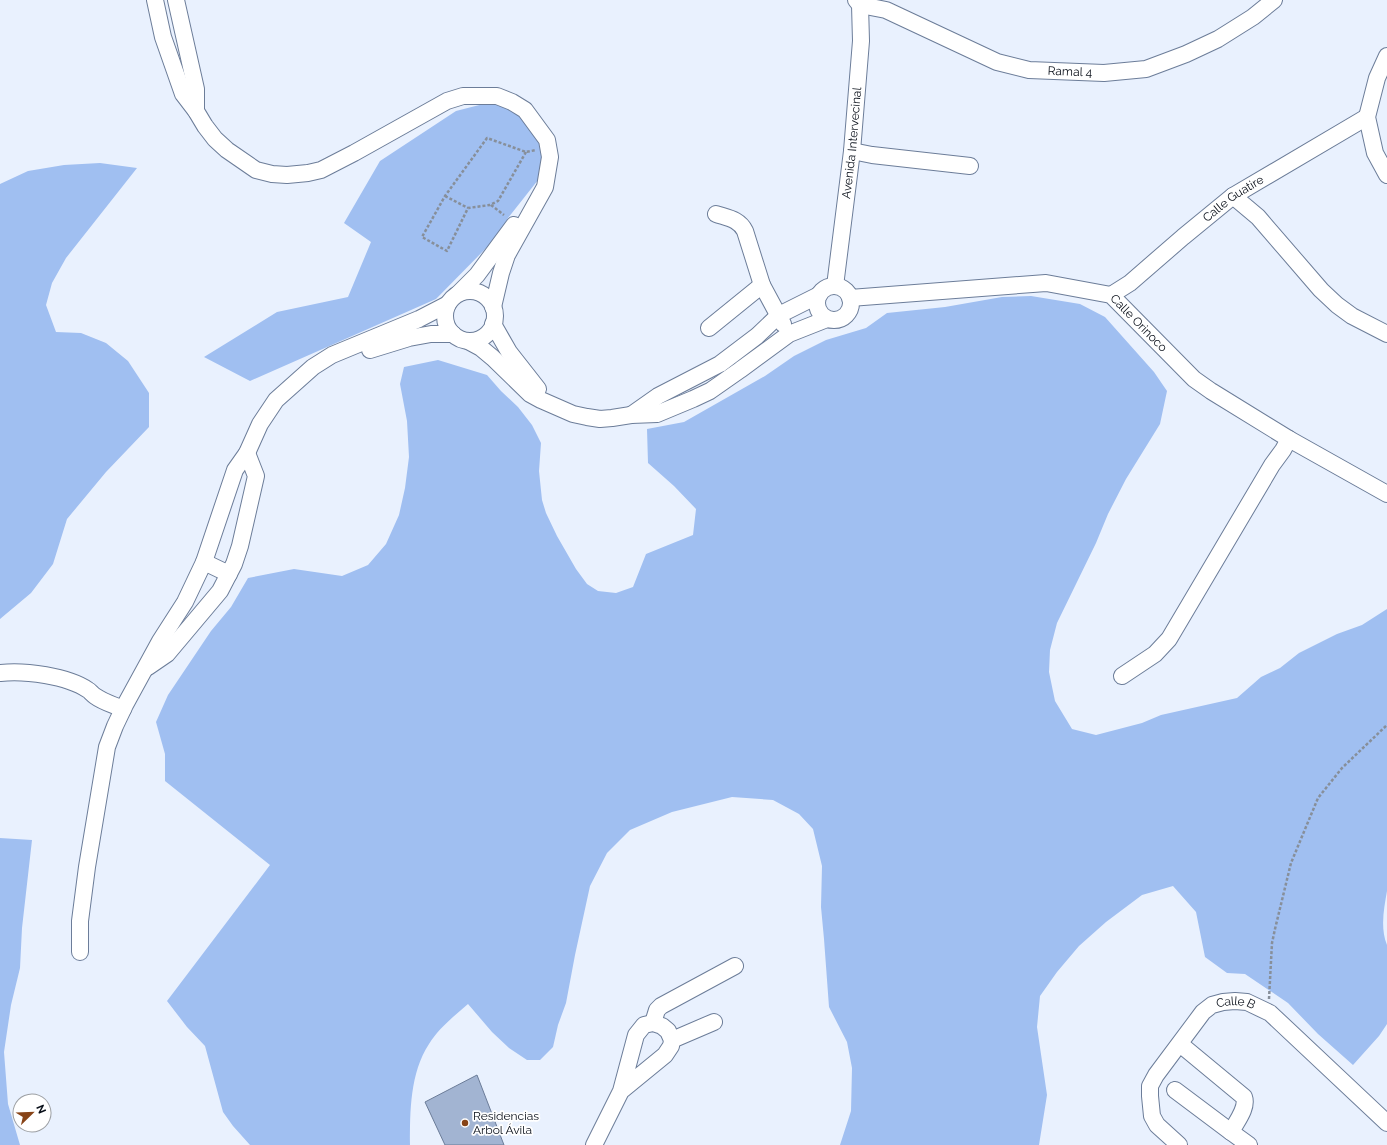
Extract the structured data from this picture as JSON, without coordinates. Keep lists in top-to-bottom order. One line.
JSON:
{"streets":{"street":["Ramal 4","Avenida Intervecinal","Calle Guatire","Calle Orinoco","Calle B"]},"crossings":[["Ramal 4","Avenida Intervecinal"],["Avenida Intervecinal","Calle Orinoco"],["Calle Guatire","Calle Orinoco"]],"places":["Residencias Arbol Ávila"],"north":"top right"}
